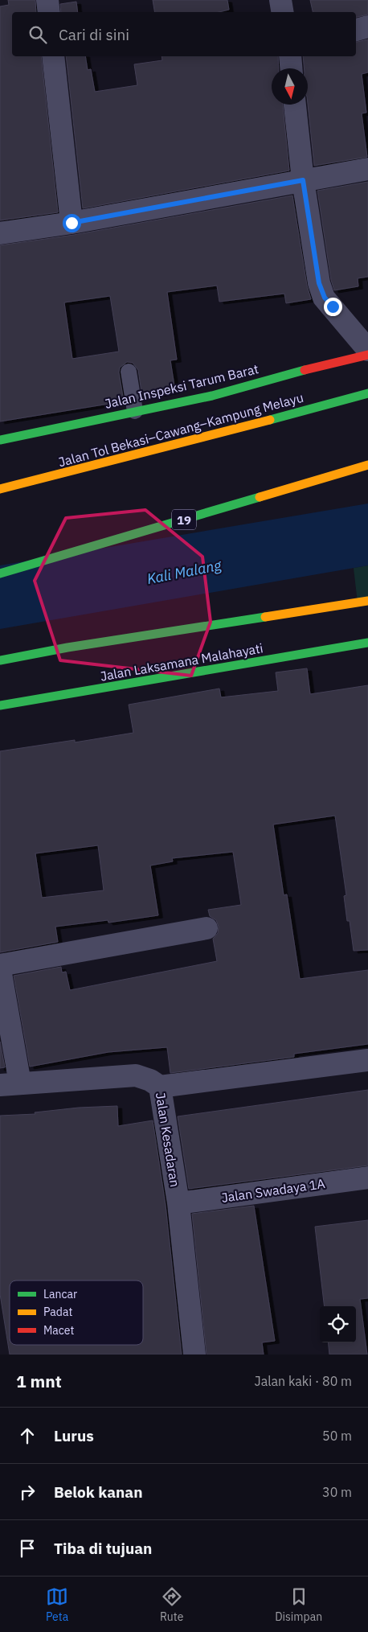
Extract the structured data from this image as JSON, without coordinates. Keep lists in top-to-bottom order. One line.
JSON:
{"streets":{"main road":["Jalan Inspeksi Tarum Barat","Jalan Tol Bekasi–Cawang–Kampung Melayu","19","Jalan Laksamana Malahayati"],"street":["Jalan Kesadaran","Jalan Swadaya 1A"]},"crossings":[["Jalan Kesadaran","Jalan Swadaya 1A"]],"water":["Kali Malang"],"legend":["Lancar","Padat","Macet"],"north":"bottom","page":{"search":"Cari di sini","heading":["1 mnt","Jalan kaki · 80 m"],"list":[["Lurus","50 m"],["Belok kanan","30 m"],"Tiba di tujuan"],"nav":["Peta","Rute","Disimpan"]}}
